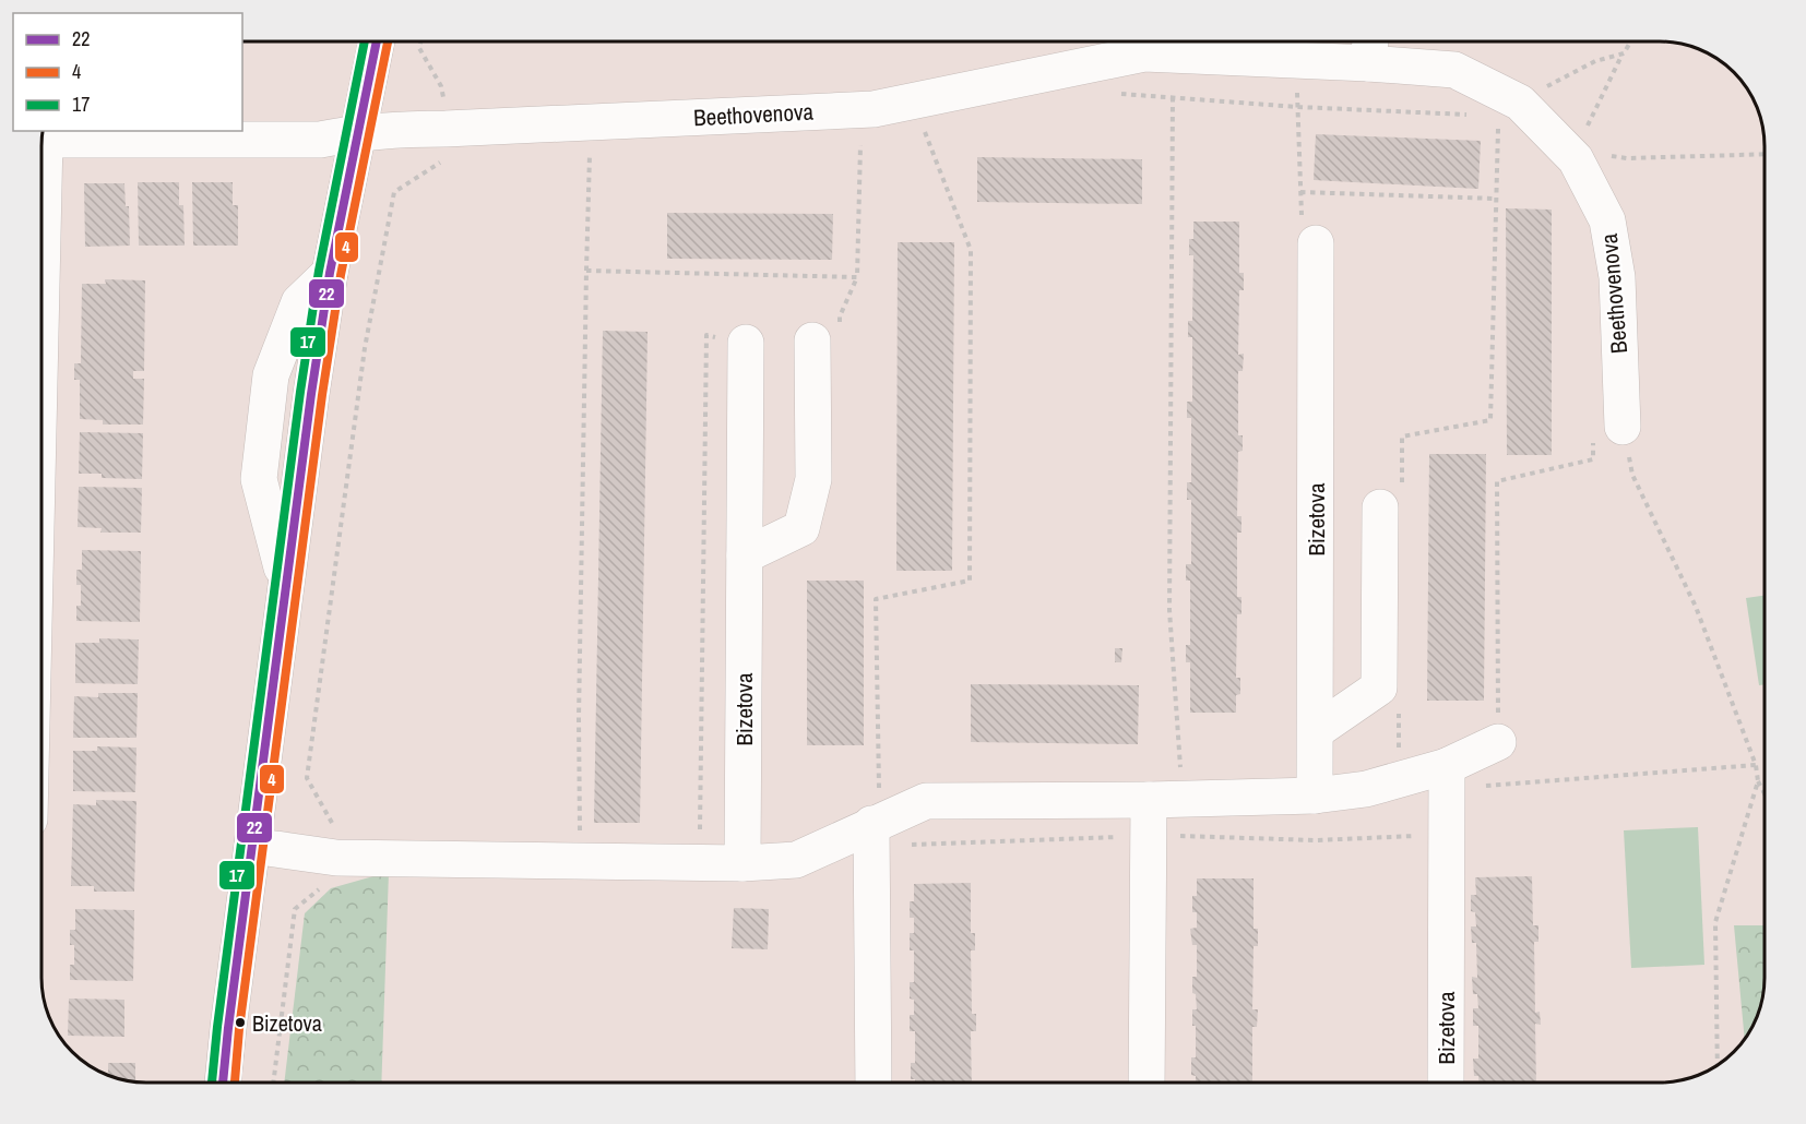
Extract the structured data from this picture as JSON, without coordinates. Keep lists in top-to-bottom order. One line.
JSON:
{"streets":{"street":["Beethovenova","Bizetova"]},"places":["Bizetova"],"lines":["transit line 22","transit line 4","transit line 17"],"legend":["22","4","17"]}
